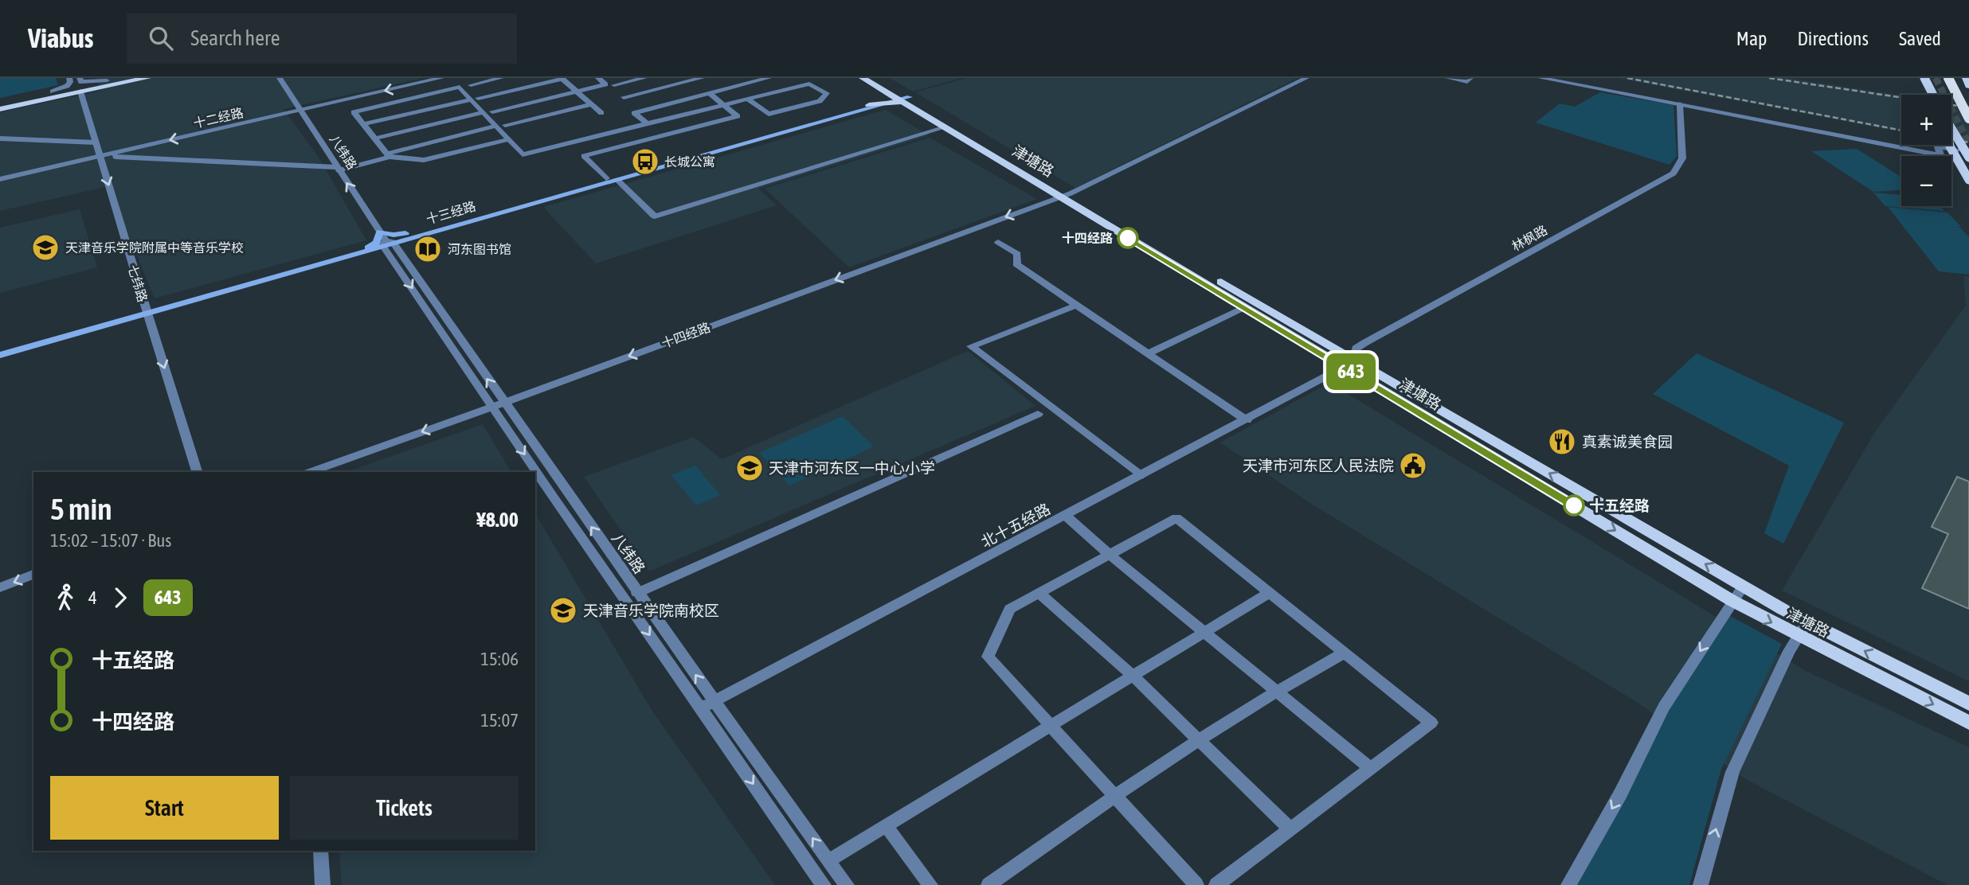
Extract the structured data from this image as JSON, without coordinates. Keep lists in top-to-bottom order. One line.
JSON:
{"streets":{"main road":["津塘路","十三经路"],"street":["十二经路","八纬路","林枫路","七纬路","十四经路","北十五经路"]},"crossings":[["十二经路","八纬路"],["十二经路","七纬路"],["八纬路","十三经路"],["八纬路","十四经路"],["八纬路","北十五经路"],["津塘路","林枫路"],["津塘路","十四经路"],["津塘路","北十五经路"],["十三经路","七纬路"],["林枫路","北十五经路"]],"one_way":["七纬路","十四经路"],"places":{"bus stop":["长城公寓"],"other":["十四经路","十五经路"],"school or university":["天津音乐学院附属中等音乐学校","天津市河东区一中心小学","天津音乐学院南校区"],"library":["河东图书馆"],"restaurant":["真素诚美食园"],"public building":["天津市河东区人民法院"]},"lines":["bus line 643"],"page":{"header":"Viabus","search":"Search here","nav":["Map","Directions","Saved"],"on_map":"643","map_buttons":["+","−"],"heading":["5 min","15:02 – 15:07 · Bus","¥8.00"],"legs":["4","643"],"list":[{"name":"十五经路","value":"15:06"},{"name":"十四经路","value":"15:07"}],"buttons":["Start","Tickets"]}}
